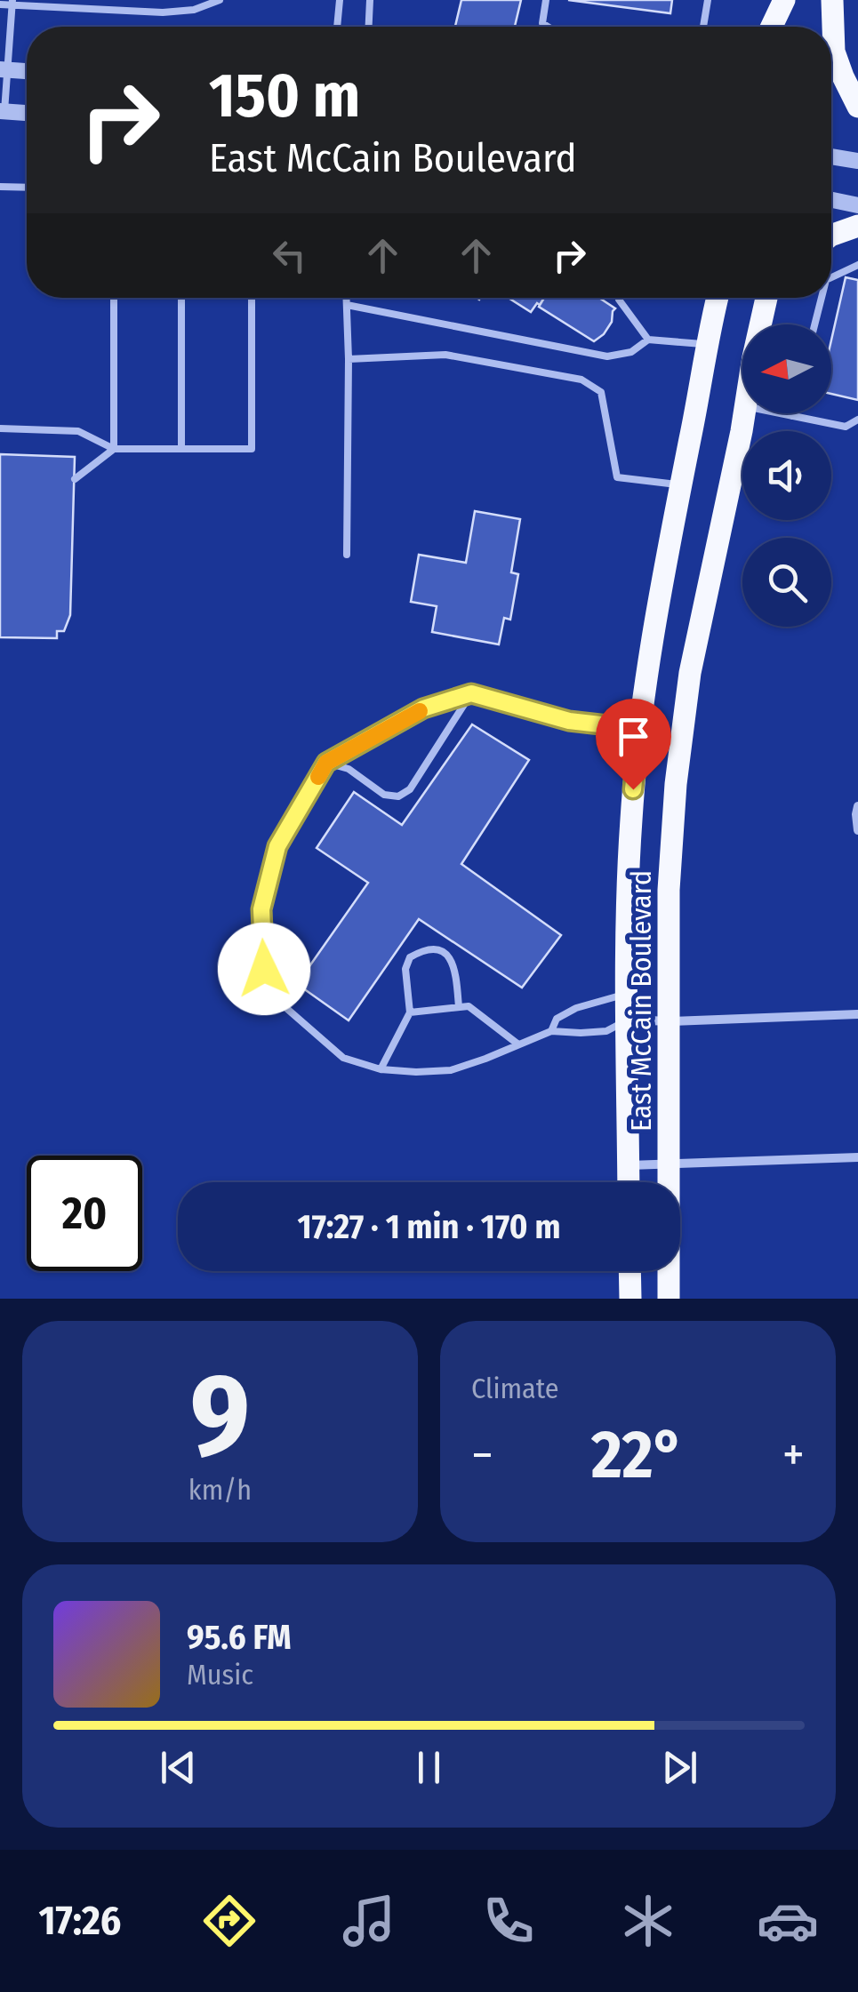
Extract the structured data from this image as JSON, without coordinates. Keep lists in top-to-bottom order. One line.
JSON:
{"streets":{"main road":["East McCain Boulevard"]},"north":"left","page":{"turn":["150 m","East McCain Boulevard"],"limit":"20","trip":"17:27 · 1 min · 170 m","tile":[["9","km/h"],"Climate"],"heat":["−","22°","+"],"song":["95.6 FM","Music"],"tabs":"17:26"}}
